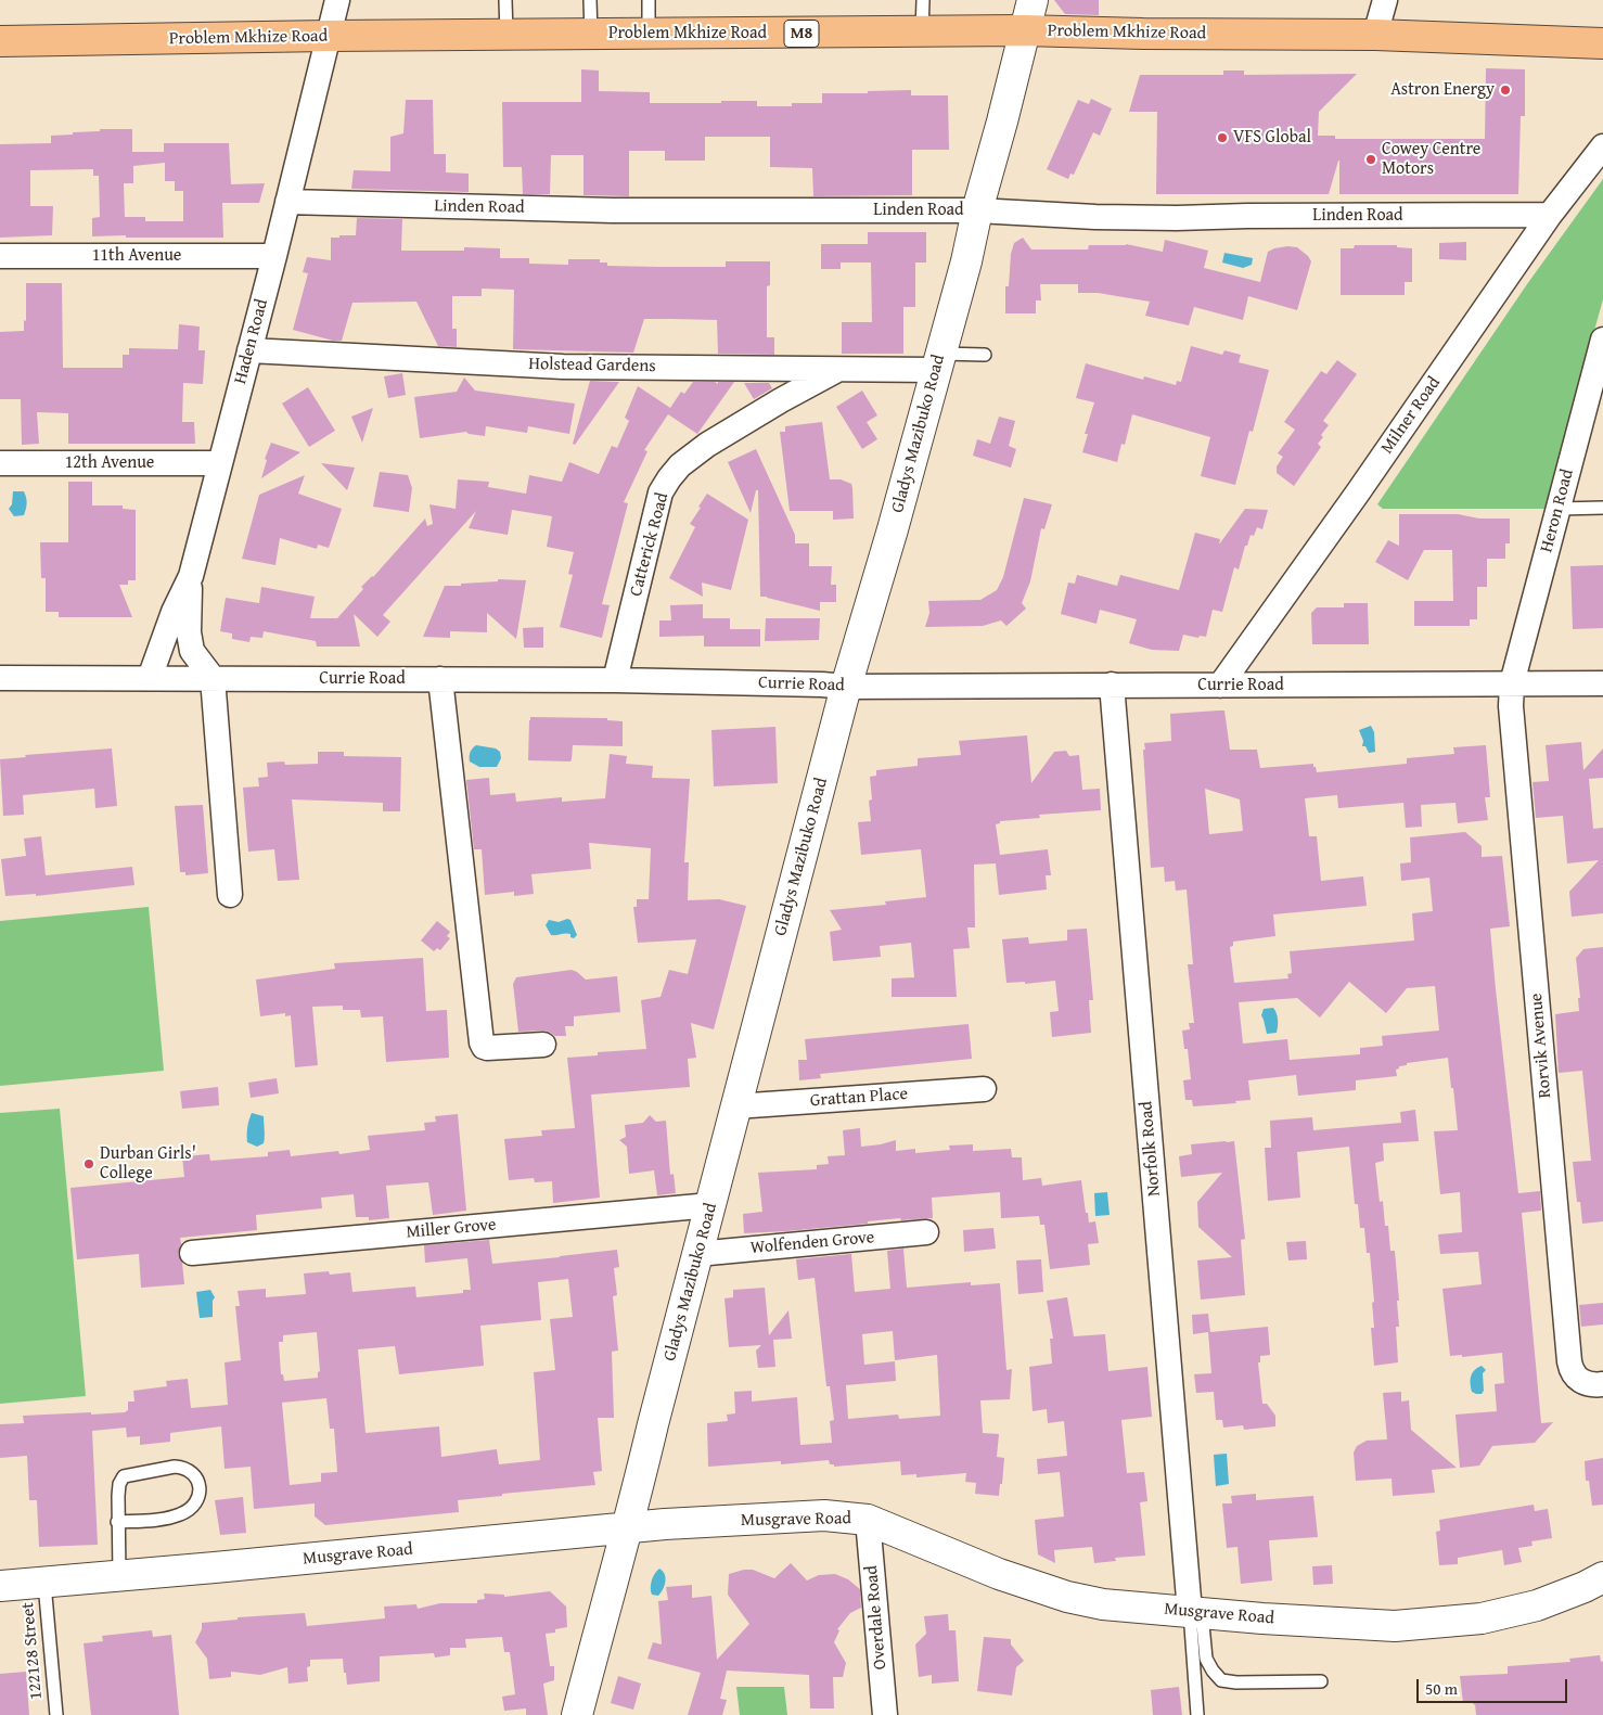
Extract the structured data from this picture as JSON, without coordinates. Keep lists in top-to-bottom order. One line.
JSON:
{"streets":{"main road":["Problem Mkhize Road","M8"],"street":["Linden Road","11th Avenue","Haden Road","Holstead Gardens","Milner Road","Gladys Mazibuko Road","12th Avenue","Heron Road","Catterick Road","Currie Road","Rorvik Avenue","Grattan Place","Norfolk Road","Miller Grove","Wolfenden Grove","Musgrave Road","Overdale Road"],"lane":["122128 Street"]},"crossings":[["Problem Mkhize Road","Haden Road"],["Problem Mkhize Road","Gladys Mazibuko Road"],["Linden Road","Haden Road"],["Linden Road","Milner Road"],["Linden Road","Gladys Mazibuko Road"],["11th Avenue","Haden Road"],["Haden Road","Holstead Gardens"],["Haden Road","12th Avenue"],["Haden Road","Currie Road"],["Holstead Gardens","Gladys Mazibuko Road"],["Holstead Gardens","Catterick Road"],["Milner Road","Currie Road"],["Gladys Mazibuko Road","Currie Road"],["Gladys Mazibuko Road","Grattan Place"],["Gladys Mazibuko Road","Miller Grove"],["Gladys Mazibuko Road","Wolfenden Grove"],["Gladys Mazibuko Road","Musgrave Road"],["Heron Road","Currie Road"],["Heron Road","Rorvik Avenue"],["Catterick Road","Currie Road"],["Currie Road","Rorvik Avenue"],["Currie Road","Norfolk Road"],["Norfolk Road","Musgrave Road"],["Musgrave Road","Overdale Road"],["Musgrave Road","122128 Street"]],"places":["Astron Energy","VFS Global","Cowey Centre Motors","Durban Girls' College"],"scale_bar":"50 m"}
